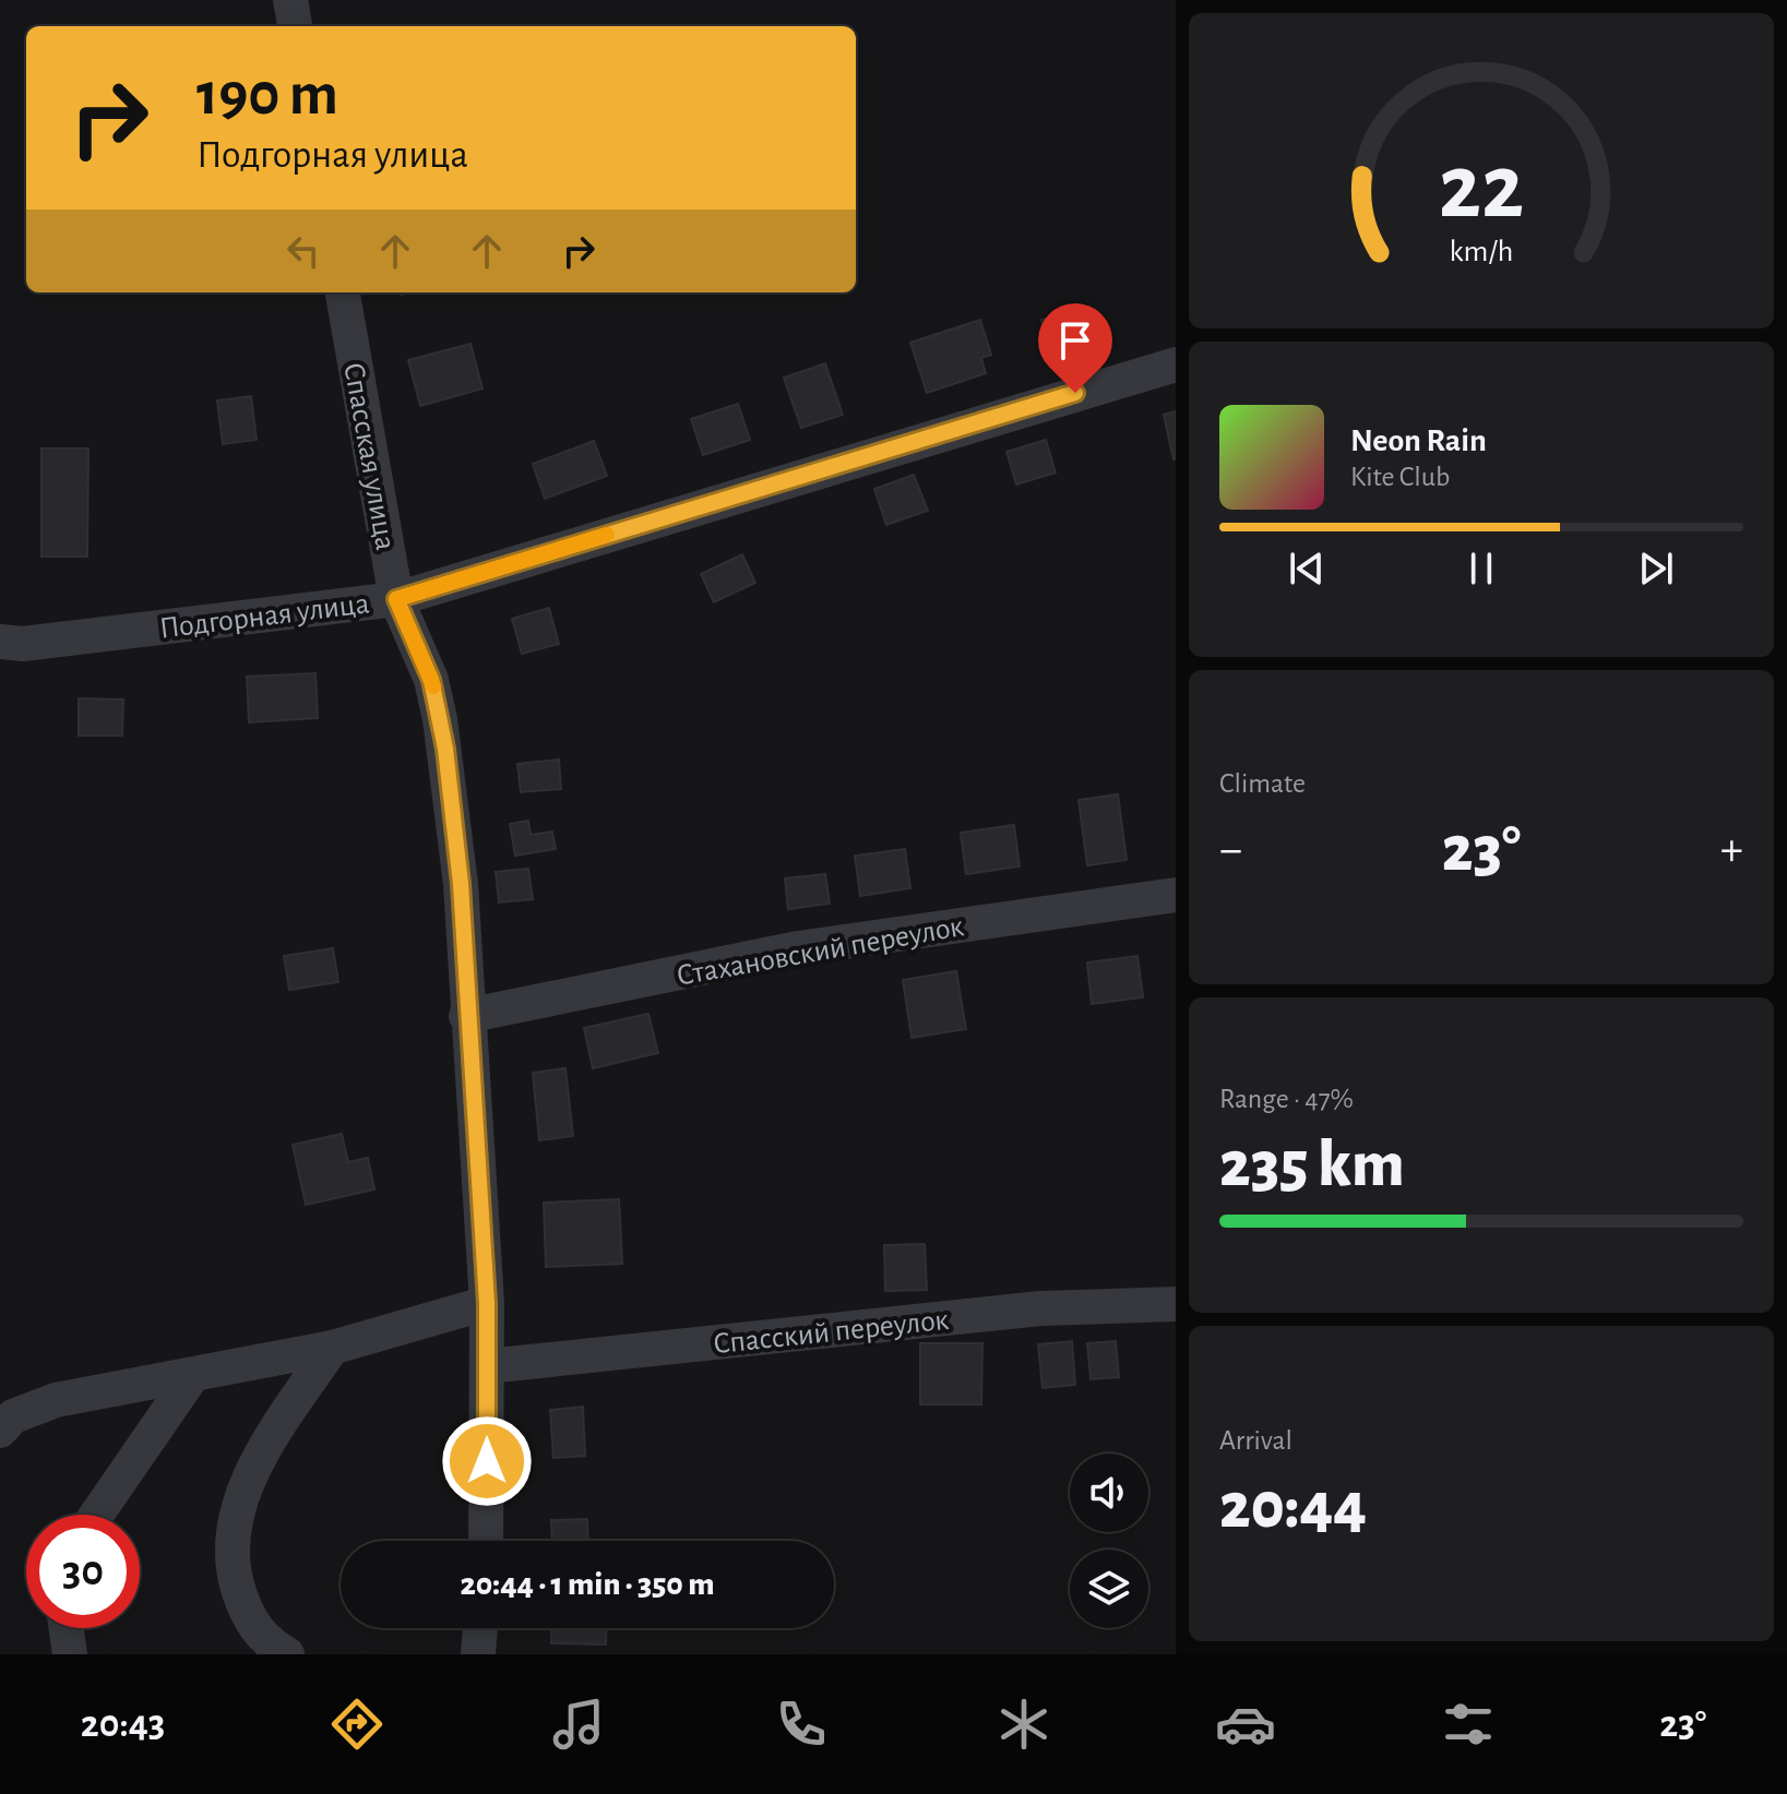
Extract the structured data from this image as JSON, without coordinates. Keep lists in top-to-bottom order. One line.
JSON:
{"streets":{"street":["Спасская улица","Подгорная улица","Стахановский переулок","Спасский переулок"]},"crossings":[["Спасская улица","Подгорная улица"],["Спасская улица","Стахановский переулок"],["Спасская улица","Спасский переулок"]],"page":{"turn":["190 m","Подгорная улица"],"song":["Neon Rain","Kite Club"],"tile":["Climate",["Range · 47%","235 km"],["Arrival","20:44"]],"heat":["−","23°","+"],"limit":"30","trip":"20:44 · 1 min · 350 m","tabs":["20:43","23°"],"gauge":["22","km/h"]}}
